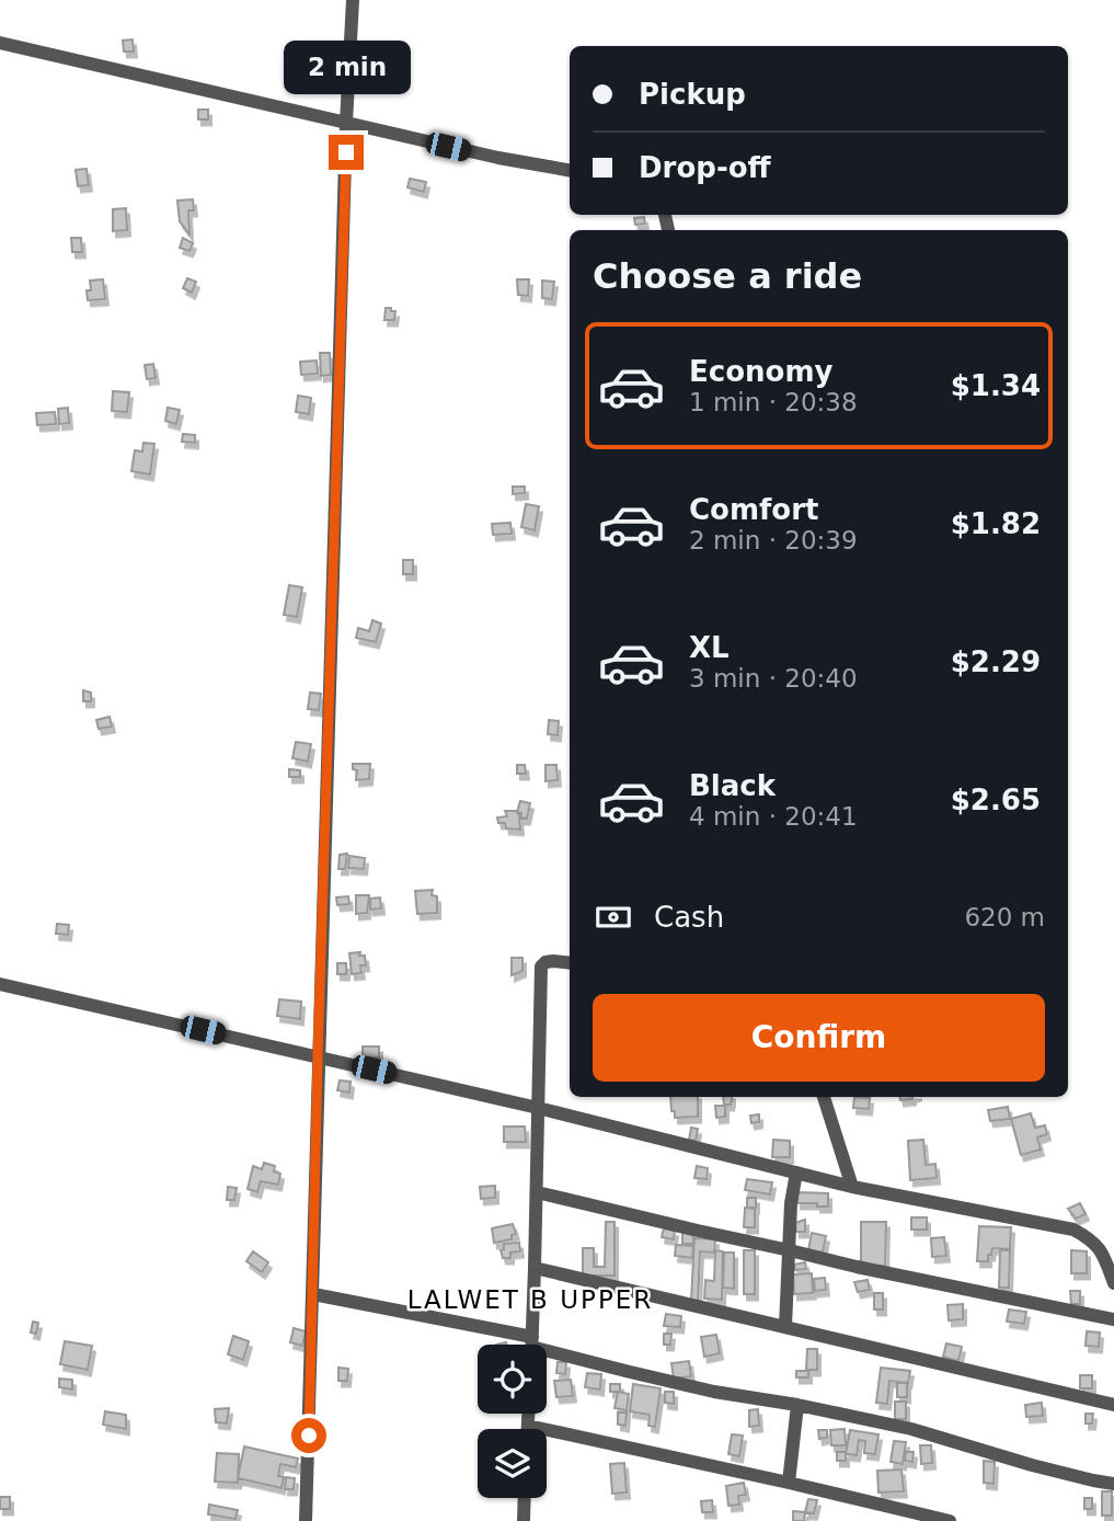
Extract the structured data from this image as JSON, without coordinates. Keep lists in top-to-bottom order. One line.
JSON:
{"districts":["LALWET B UPPER"],"page":{"bubble":"2 min","banner":["Pickup","Drop-off"],"heading":"Choose a ride","list":[{"name":"Economy","note":"1 min · 20:38","value":"$1.34"},{"name":"Comfort","note":"2 min · 20:39","value":"$1.82"},{"name":"XL","note":"3 min · 20:40","value":"$2.29"},{"name":"Black","note":"4 min · 20:41","value":"$2.65"}],"pay":["Cash","620 m"],"buttons":"Confirm"}}
